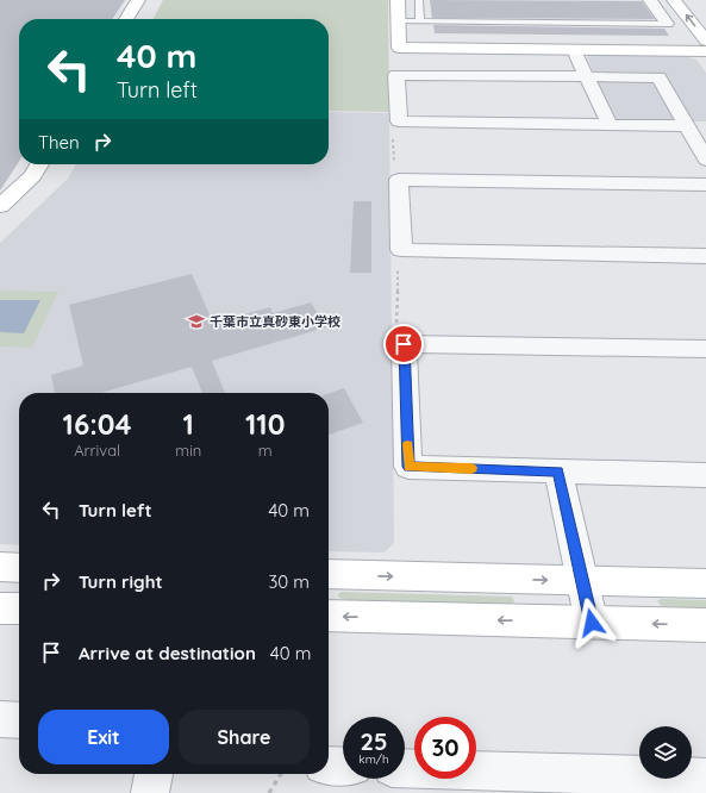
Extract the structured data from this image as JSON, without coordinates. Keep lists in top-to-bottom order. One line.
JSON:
{"places":{"school or university":["千葉市立真砂東小学校"]},"page":{"turn":["40 m","Turn left"],"then":"Then","eta":["16:04","Arrival","1","min","110","m"],"list":[{"name":"Turn left","value":"40 m"},{"name":"Turn right","value":"30 m"},{"name":"Arrive at destination","value":"40 m"}],"buttons":["Exit","Share"],"speed":"25 km/h","limit":"30"}}
